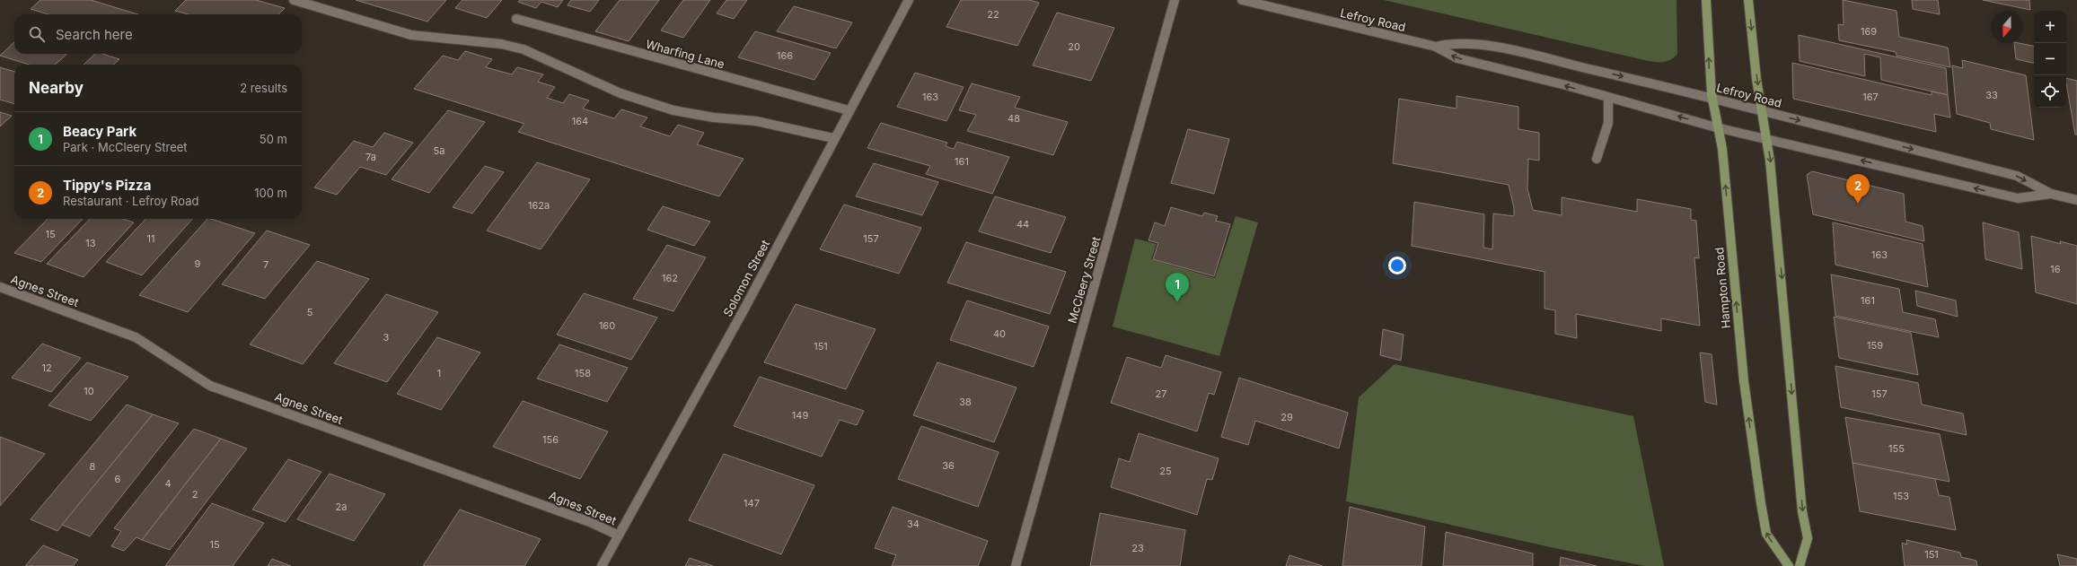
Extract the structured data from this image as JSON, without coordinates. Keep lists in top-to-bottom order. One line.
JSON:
{"streets":{"main road":["Hampton Road"],"street":["Lefroy Road","Wharfing Lane","Solomon Street","McCleery Street","Agnes Street"]},"crossings":[["Lefroy Road","Hampton Road"],["Wharfing Lane","Solomon Street"],["Solomon Street","Agnes Street"]],"house_numbers":["22","169","20","166","33","163","167","48","164","5a","7a","161","162a","44","15","11","157","13","163","9","7","16","162","161","5","160","40","3","159","151","12","1","158","10","27","157","38","149","29","156","155","36","8","25","6","4","2","153","147","2a","34","15","23","151"],"north":"bottom","page":{"map_buttons":["+","−"],"search":"Search here","heading":["Nearby","2 results"],"list":[{"mark":"1","name":"Beacy Park","note":"Park · McCleery Street","value":"50 m"},{"mark":"2","name":"Tippy's Pizza","note":"Restaurant · Lefroy Road","value":"100 m"}],"pins":["2","1"]}}
